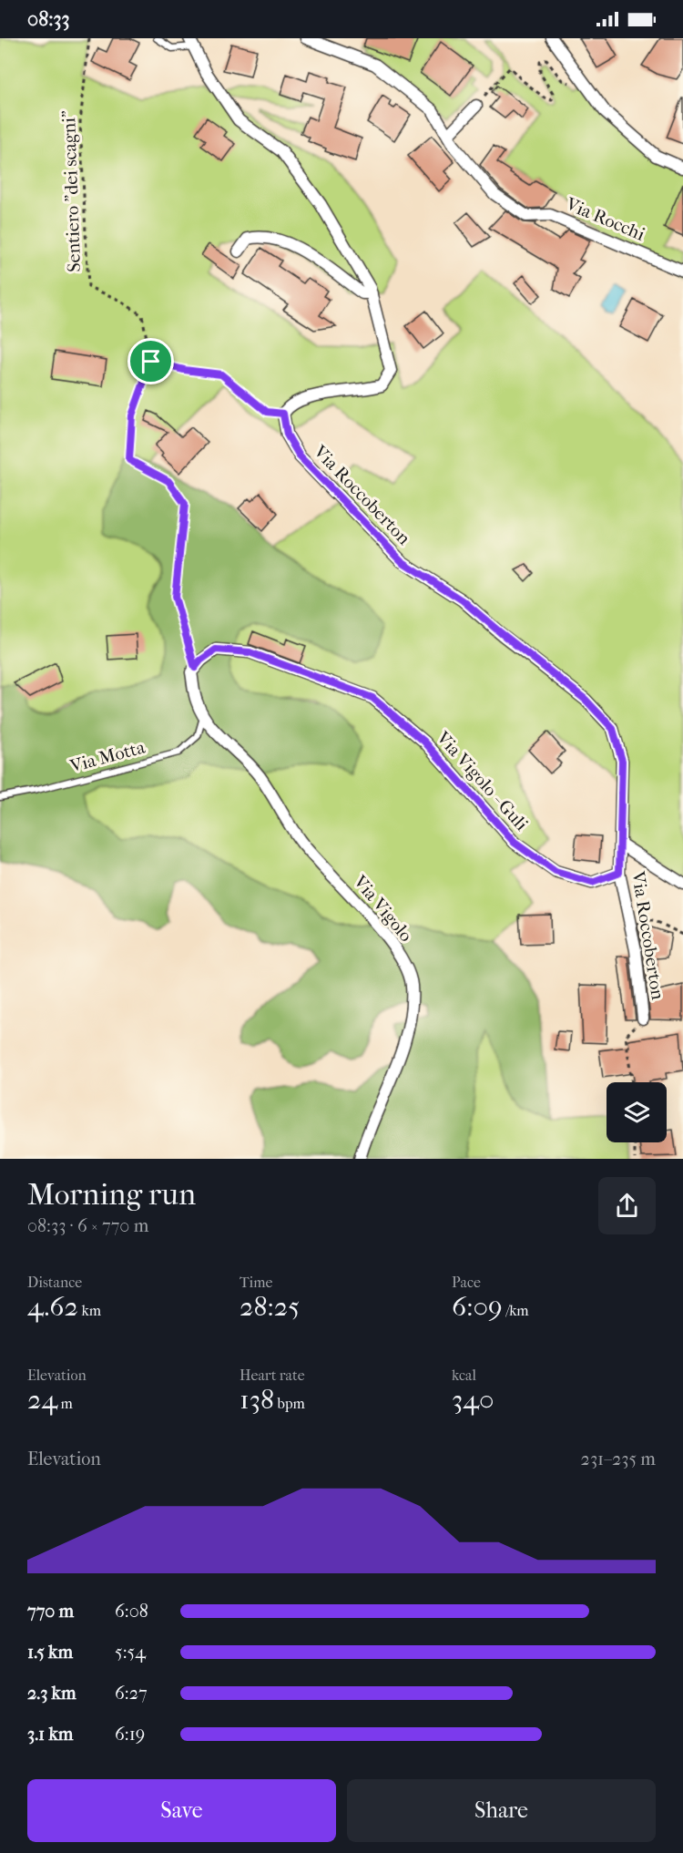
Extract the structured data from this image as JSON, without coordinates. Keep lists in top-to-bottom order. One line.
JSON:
{"streets":{"street":["Via Rocchi","Via Roccoberton","Via Vigolo - Guli","Via Vigolo"],"lane":["Via Motta"],"path":["Sentiero \"dei scagni\""]},"crossings":[["Via Roccoberton","Via Vigolo - Guli"],["Via Motta","Via Vigolo"]],"page":{"status":"08:33","heading":["Morning run","08:33 · 6 × 770 m"],"stats":[["Distance","4.62 km"],["Time","28:25"],["Pace","6:09 /km"],["Elevation","24 m"],["Heart rate","138 bpm"],["kcal","340"]],"chart":["Elevation","231–235 m"],"list":[{"name":"770 m","note":"6:08"},{"name":"1.5 km","note":"5:54"},{"name":"2.3 km","note":"6:27"},{"name":"3.1 km","note":"6:19"}],"buttons":["Save","Share"]}}
